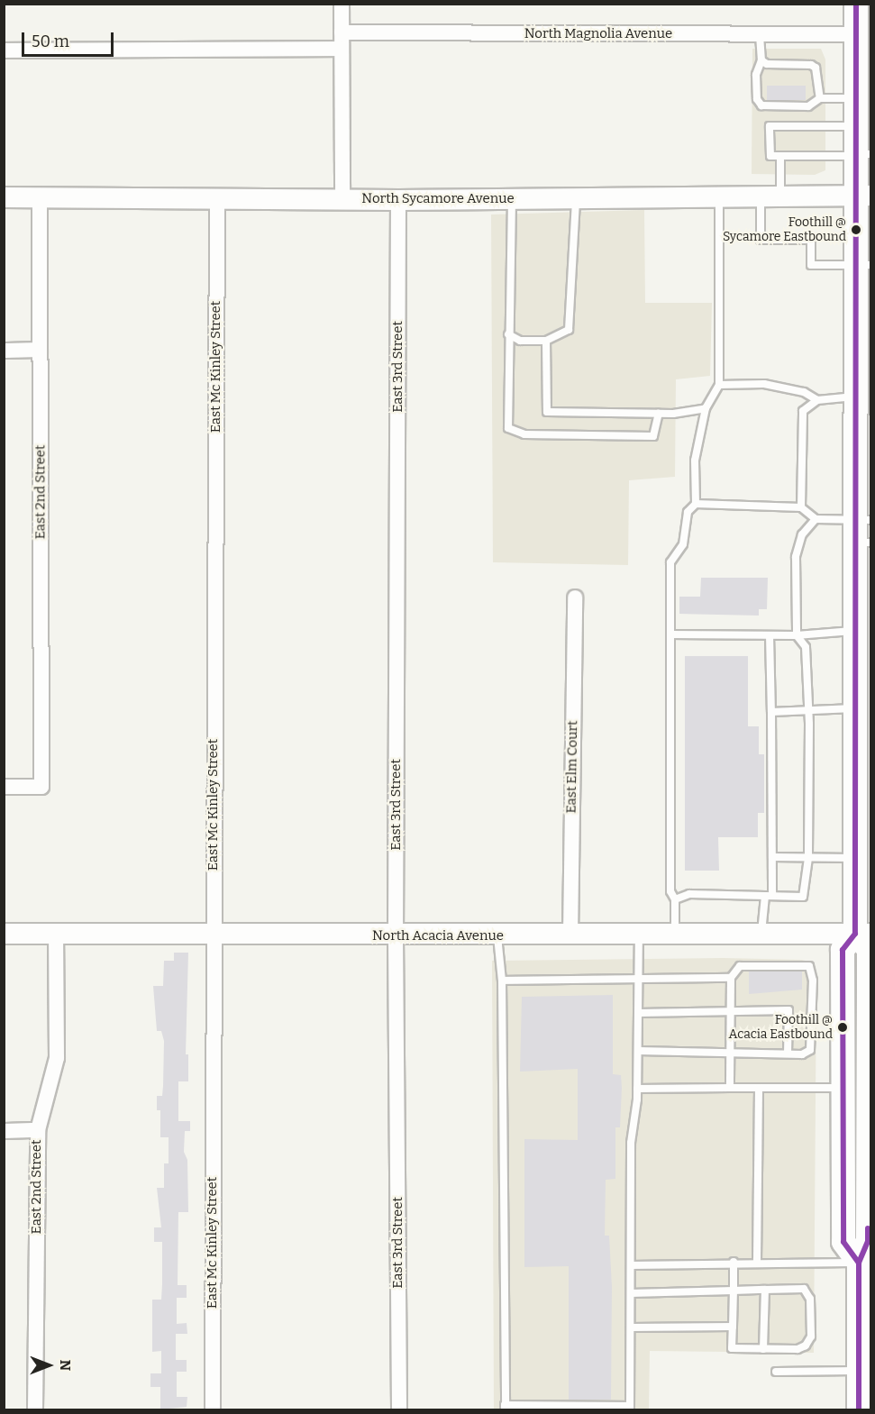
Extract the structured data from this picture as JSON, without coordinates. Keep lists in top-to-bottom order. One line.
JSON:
{"streets":{"street":["North Magnolia Avenue","North Sycamore Avenue","East Mc Kinley Street","East 3rd Street","East 2nd Street","East Elm Court","North Acacia Avenue"]},"crossings":[["North Sycamore Avenue","East Mc Kinley Street"],["North Sycamore Avenue","East 3rd Street"],["North Sycamore Avenue","East 2nd Street"],["East Mc Kinley Street","North Acacia Avenue"],["East 3rd Street","North Acacia Avenue"],["East 2nd Street","North Acacia Avenue"],["East Elm Court","North Acacia Avenue"]],"places":["Foothill @ Sycamore Eastbound","Foothill @ Acacia Eastbound"],"scale_bar":"50 m","north":"right"}
